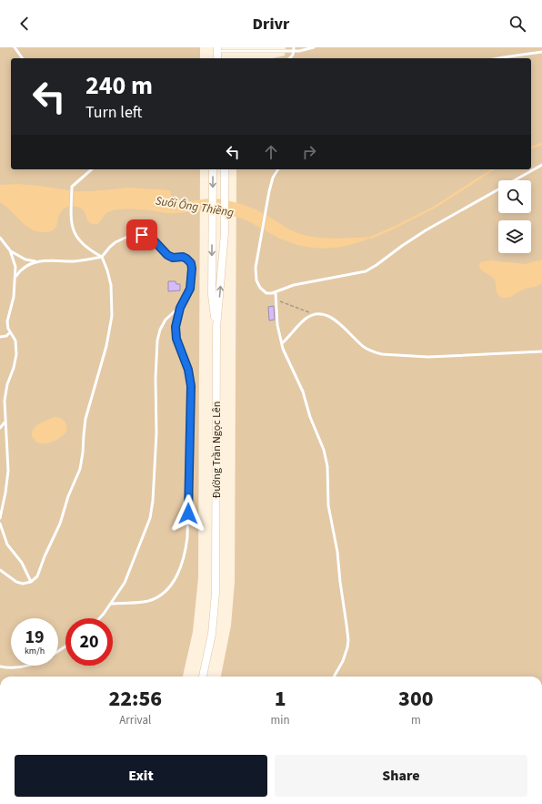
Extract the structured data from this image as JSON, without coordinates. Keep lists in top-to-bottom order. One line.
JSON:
{"streets":{"street":["Đường Trần Ngọc Lên"]},"water":["Suối Ông Thiềng"],"page":{"header":"Drivr","turn":["240 m","Turn left"],"speed":"19 km/h","limit":"20","eta":["22:56","Arrival","1","min","300","m"],"buttons":["Exit","Share"]}}
